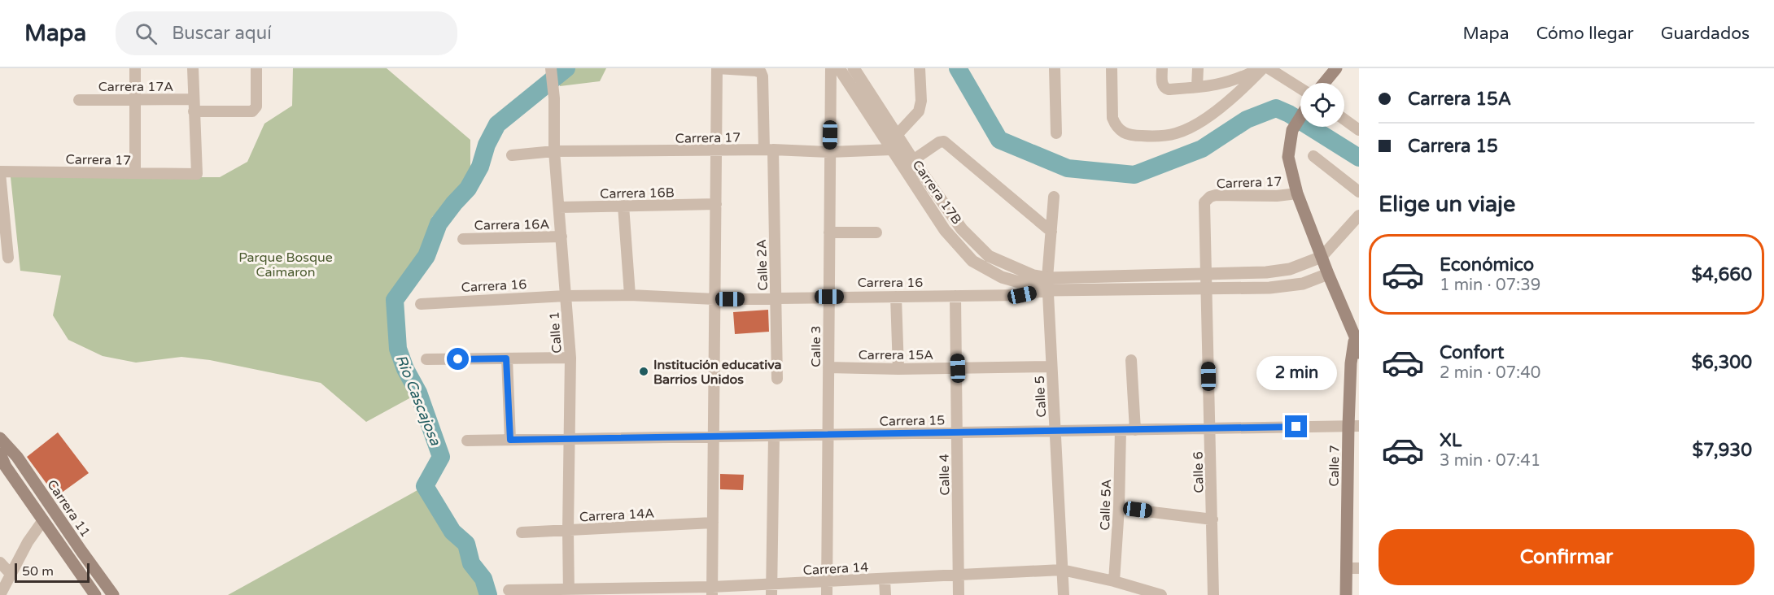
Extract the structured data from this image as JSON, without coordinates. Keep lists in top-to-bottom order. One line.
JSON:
{"streets":{"main road":["Calle 7","Carrera 11"],"street":["Carrera 17A","Carrera 17","Carrera 17B","Carrera 16B","Carrera 16A","Calle 2A","Carrera 16","Calle 1","Calle 3","Carrera 15A","Calle 5","Carrera 15","Calle 6","Calle 4","Calle 5A","Carrera 14A","Carrera 14"]},"crossings":[["Carrera 17","Carrera 17B"],["Carrera 17","Calle 2A"],["Carrera 17","Calle 1"],["Carrera 17","Calle 3"],["Carrera 17","Calle 6"],["Carrera 17B","Carrera 16"],["Carrera 17B","Calle 5"],["Carrera 16B","Calle 1"],["Carrera 16A","Calle 1"],["Calle 2A","Carrera 16"],["Carrera 16","Calle 1"],["Carrera 16","Calle 3"],["Carrera 16","Calle 5"],["Carrera 16","Calle 6"],["Carrera 16","Calle 4"],["Calle 1","Carrera 15"],["Calle 1","Carrera 14A"],["Calle 1","Carrera 14"],["Calle 3","Carrera 15A"],["Calle 3","Carrera 15"],["Calle 3","Carrera 14"],["Carrera 15A","Calle 5"],["Carrera 15A","Calle 4"],["Calle 5","Carrera 15"],["Calle 5","Carrera 14"],["Carrera 15","Calle 7"],["Carrera 15","Calle 6"],["Carrera 15","Calle 4"],["Carrera 15","Calle 5A"],["Calle 4","Carrera 14"],["Calle 5A","Carrera 14"]],"water":["Río Cascajosa"],"parks":["Parque Bosque Caimaron"],"places":["Institución educativa Barrios Unidos"],"scale_bar":"50 m","page":{"header":"Mapa","search":"Buscar aquí","nav":["Mapa","Cómo llegar","Guardados"],"banner":["Carrera 15A","Carrera 15"],"heading":"Elige un viaje","list":[{"name":"Económico","note":"1 min · 07:39","value":"$4,660"},{"name":"Confort","note":"2 min · 07:40","value":"$6,300"},{"name":"XL","note":"3 min · 07:41","value":"$7,930"}],"bubble":"2 min","buttons":"Confirmar","scale":"50 m"}}
